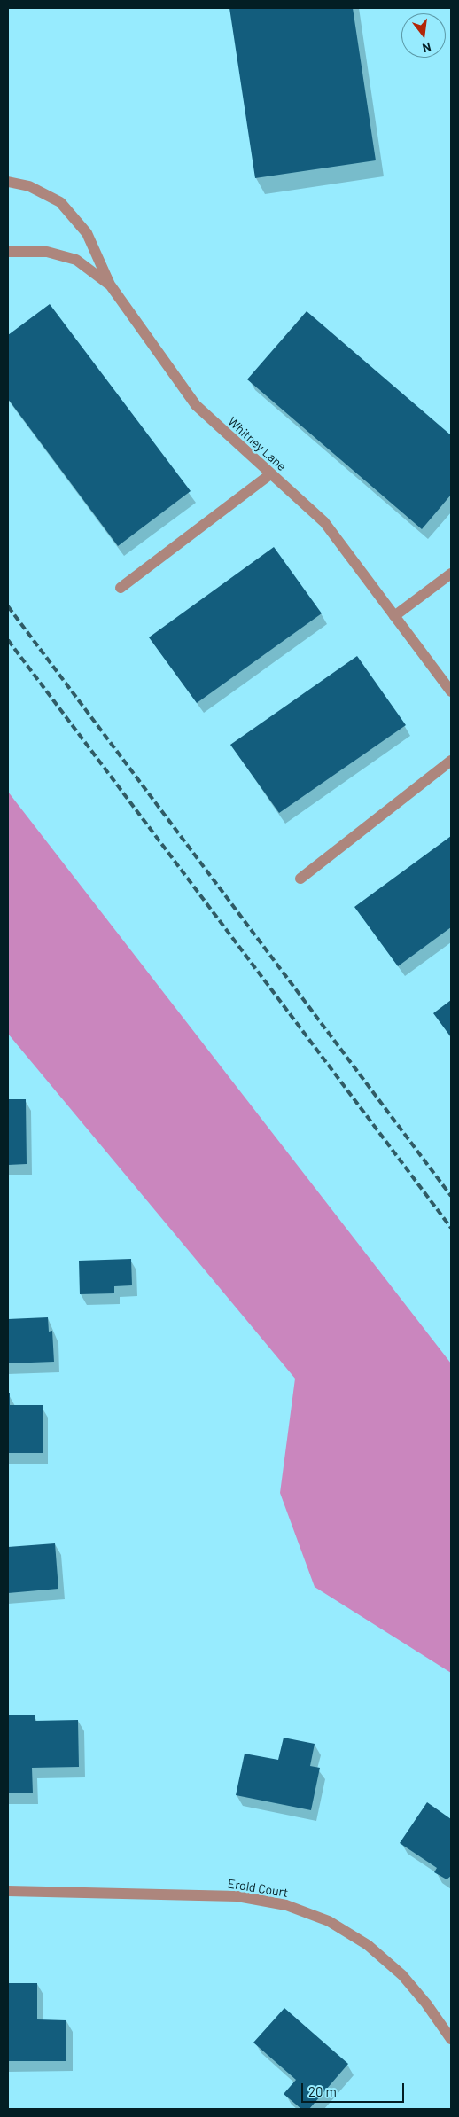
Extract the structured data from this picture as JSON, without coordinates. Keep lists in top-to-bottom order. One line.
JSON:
{"streets":{"street":["Whitney Lane","Erold Court"]},"scale_bar":"20 m","north":"bottom"}
